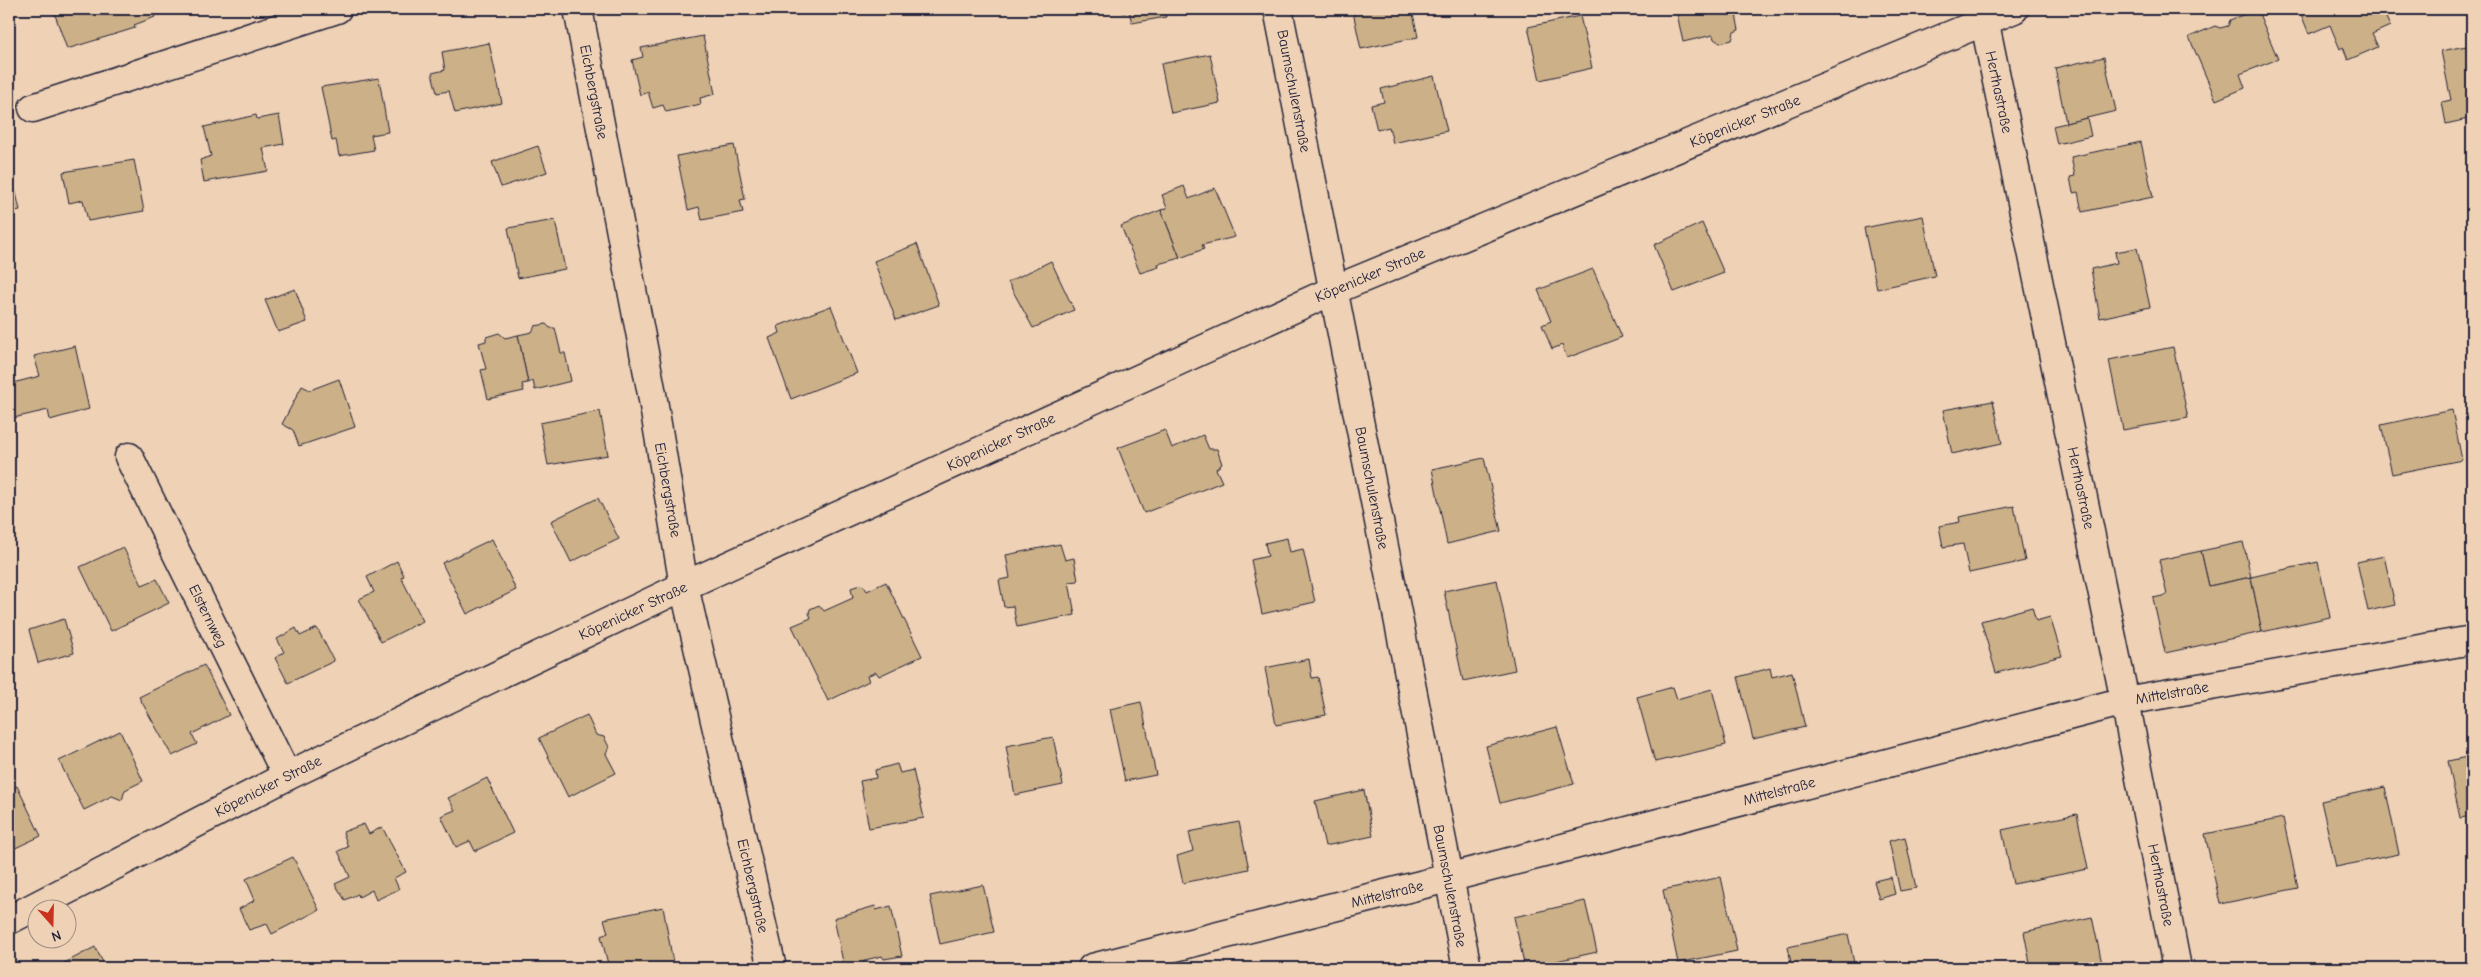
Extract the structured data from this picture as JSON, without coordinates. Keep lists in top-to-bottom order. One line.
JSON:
{"streets":{"street":["Baumschulenstraße","Eichbergstraße","Herthastraße","Köpenicker Straße","Elsternweg","Mittelstraße"]},"crossings":[["Baumschulenstraße","Köpenicker Straße"],["Baumschulenstraße","Mittelstraße"],["Eichbergstraße","Köpenicker Straße"],["Herthastraße","Köpenicker Straße"],["Herthastraße","Mittelstraße"],["Köpenicker Straße","Elsternweg"]],"north":"bottom"}
